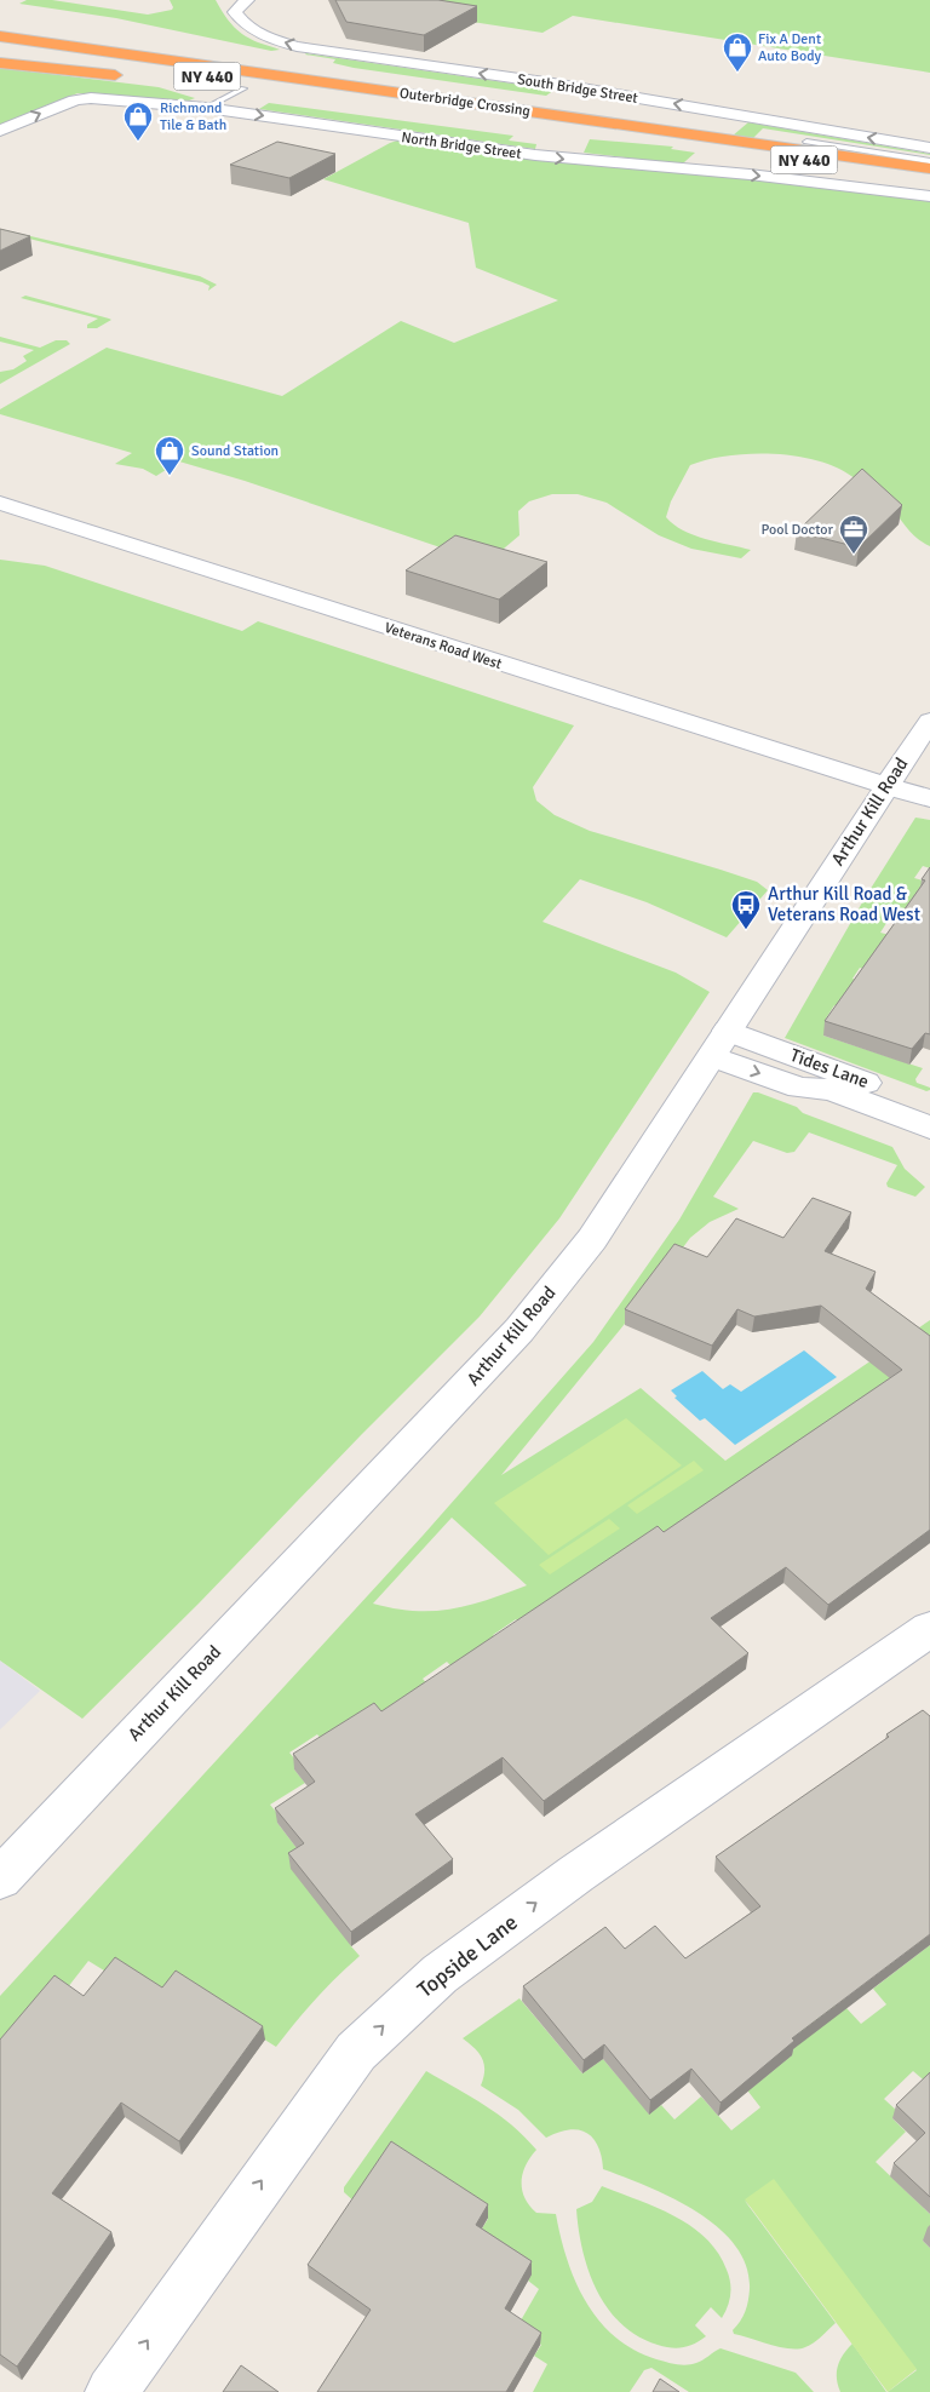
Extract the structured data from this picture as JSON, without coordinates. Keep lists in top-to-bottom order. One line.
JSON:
{"streets":{"highway":["NY 440","Outerbridge Crossing"],"street":["South Bridge Street","North Bridge Street","Veterans Road West","Arthur Kill Road","Tides Lane","Topside Lane"]},"crossings":[["Veterans Road West","Arthur Kill Road"],["Arthur Kill Road","Tides Lane"]],"one_way":["South Bridge Street","North Bridge Street","Topside Lane"],"places":{"shop":["Fix A Dent Auto Body","Richmond Tile & Bath","Sound Station"],"office":["Pool Doctor"],"bus stop":["Arthur Kill Road & Veterans Road West"]}}
